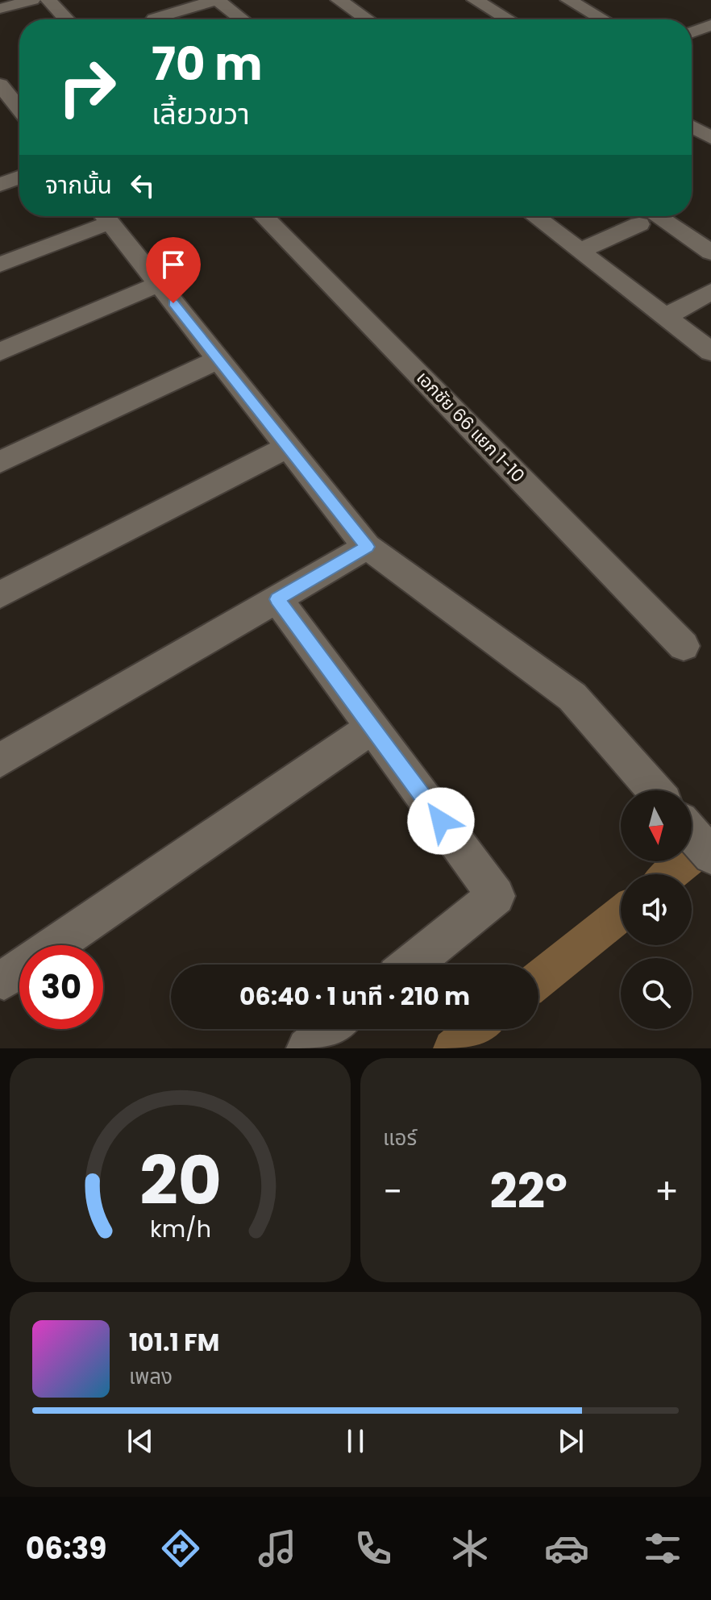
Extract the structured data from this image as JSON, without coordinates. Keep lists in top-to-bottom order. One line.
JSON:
{"streets":{"street":["เอกชัย 66 แยก 1-10"]},"north":"bottom","page":{"turn":["70 m","เลี้ยวขวา"],"then":"จากนั้น","limit":"30","trip":"06:40 · 1 นาที · 210 m","tile":"แอร์","heat":["−","22°","+"],"song":["101.1 FM","เพลง"],"tabs":"06:39","gauge":["20","km/h"]}}
